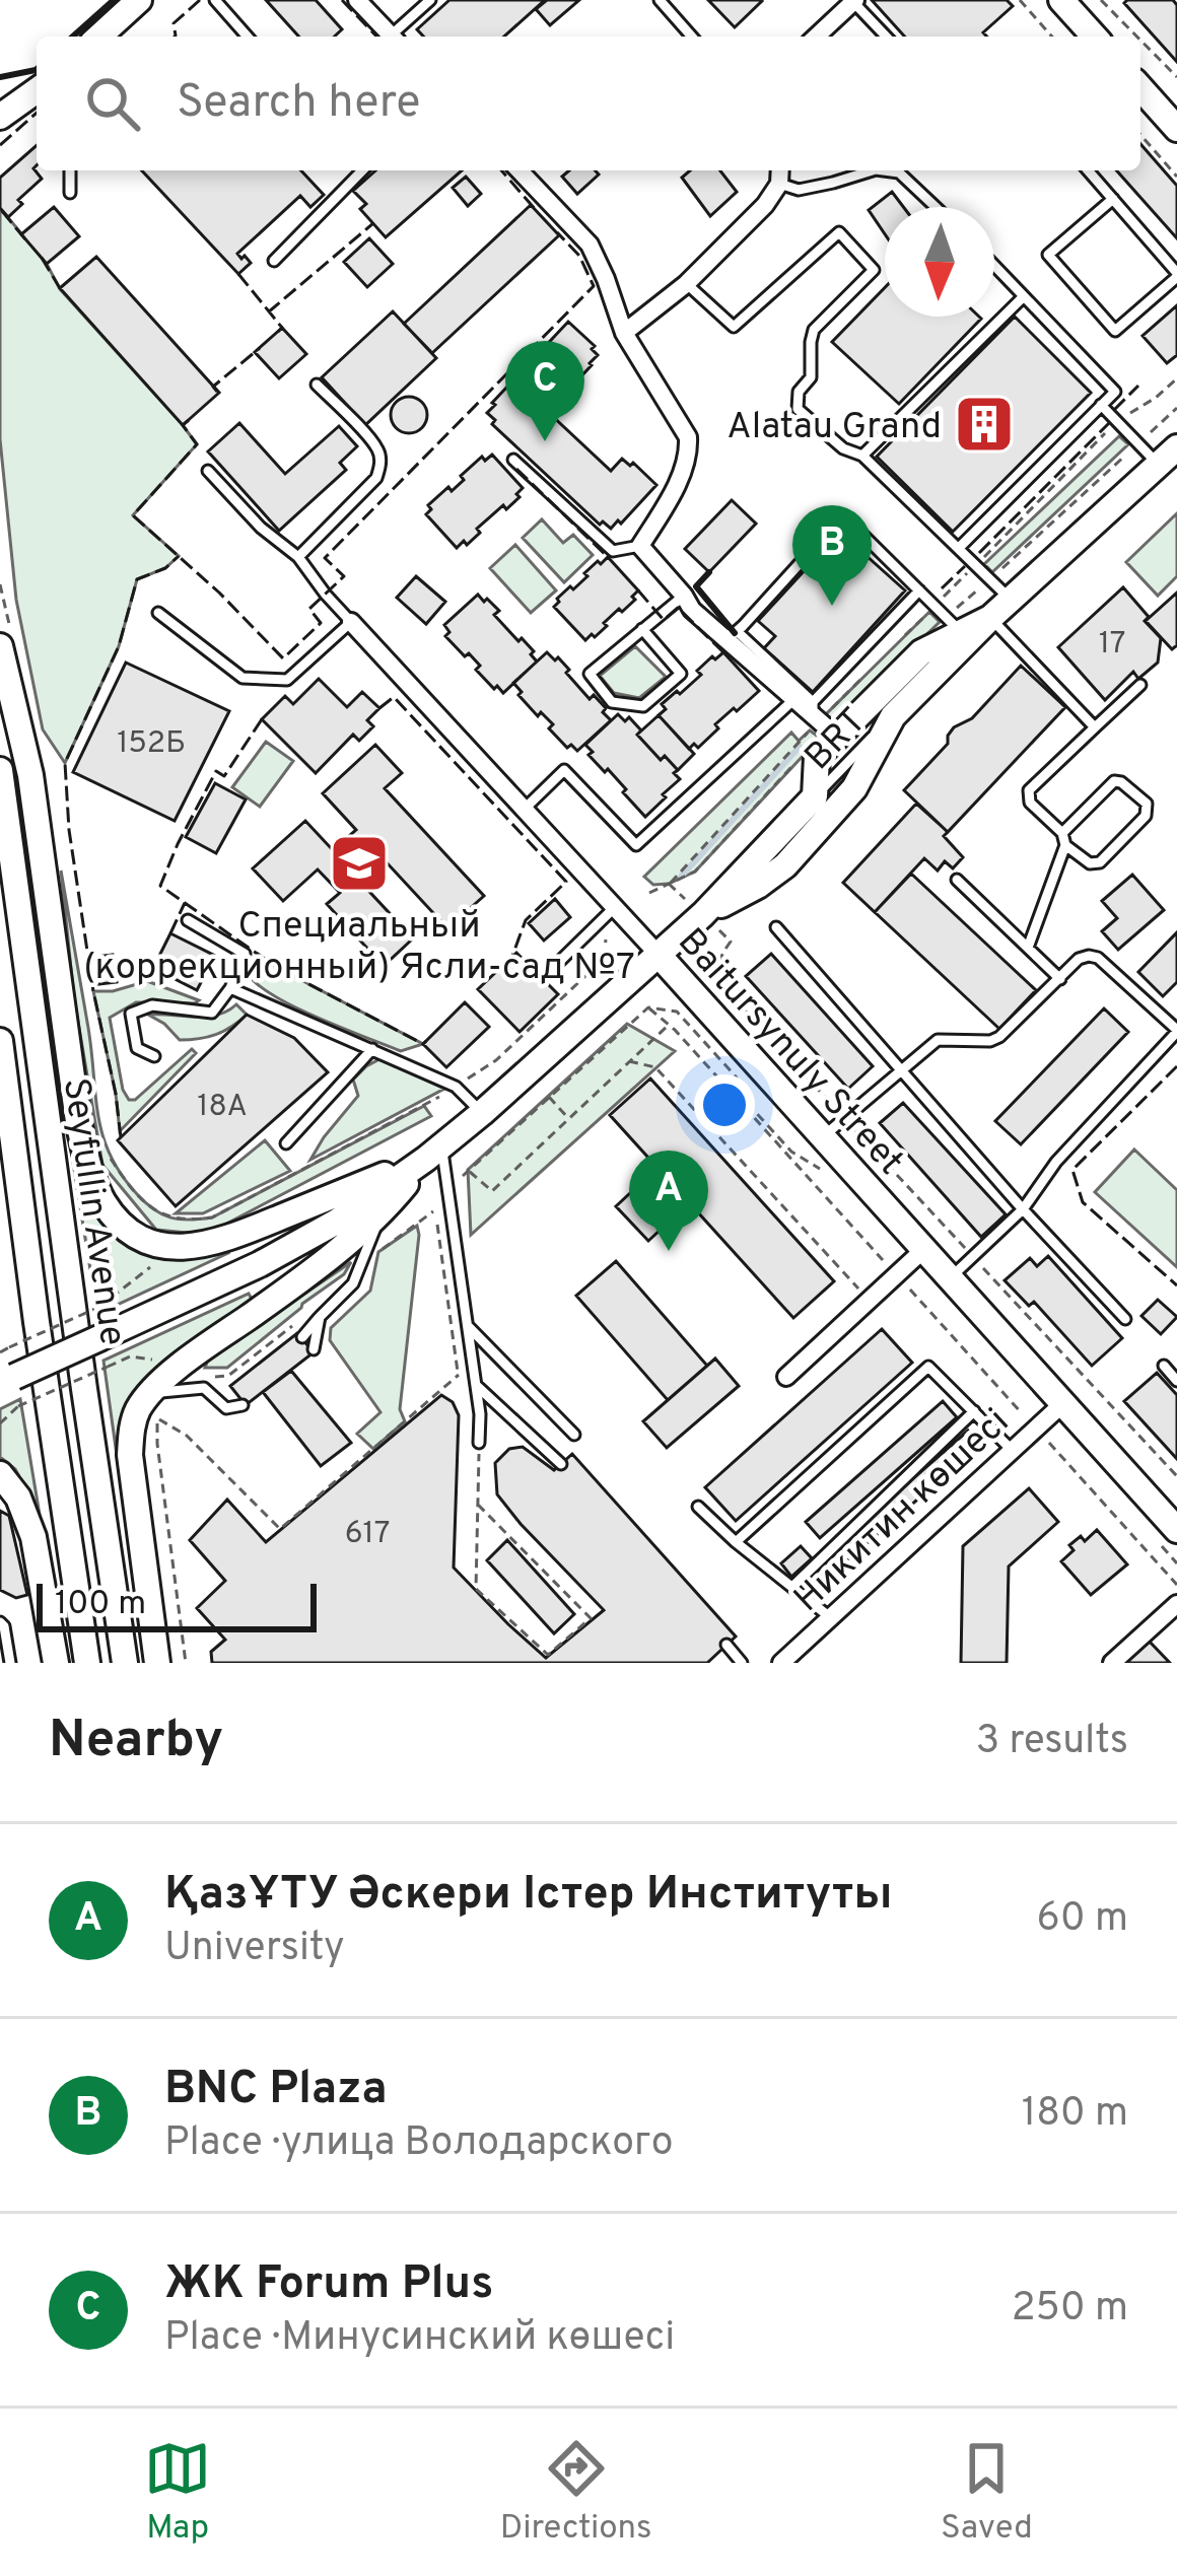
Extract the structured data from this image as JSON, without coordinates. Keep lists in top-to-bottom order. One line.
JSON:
{"streets":{"main road":["Baitursynuly Street","Seyfullin Avenue"],"street":["Никитин көшесі"],"lane":["BRT"]},"crossings":[["Baitursynuly Street","Никитин көшесі"]],"places":{"building":["Alatau Grand"],"school or university":["Специальный (коррекционный) Ясли-сад №7"]},"house_numbers":["17","152Б","18А","617"],"scale_bar":"100 m","north":"bottom","page":{"search":"Search here","pins":["C","B","A"],"scale":"100 m","heading":["Nearby","3 results"],"list":[{"mark":"A","name":"ҚазҰТУ Әскери Істер Институты","note":"University","value":"60 m"},{"mark":"B","name":"BNC Plaza","note":"Place · улица Володарского","value":"180 m"},{"mark":"C","name":"ЖК Forum Plus","note":"Place · Минусинский көшесі","value":"250 m"}],"nav":["Map","Directions","Saved"]}}
